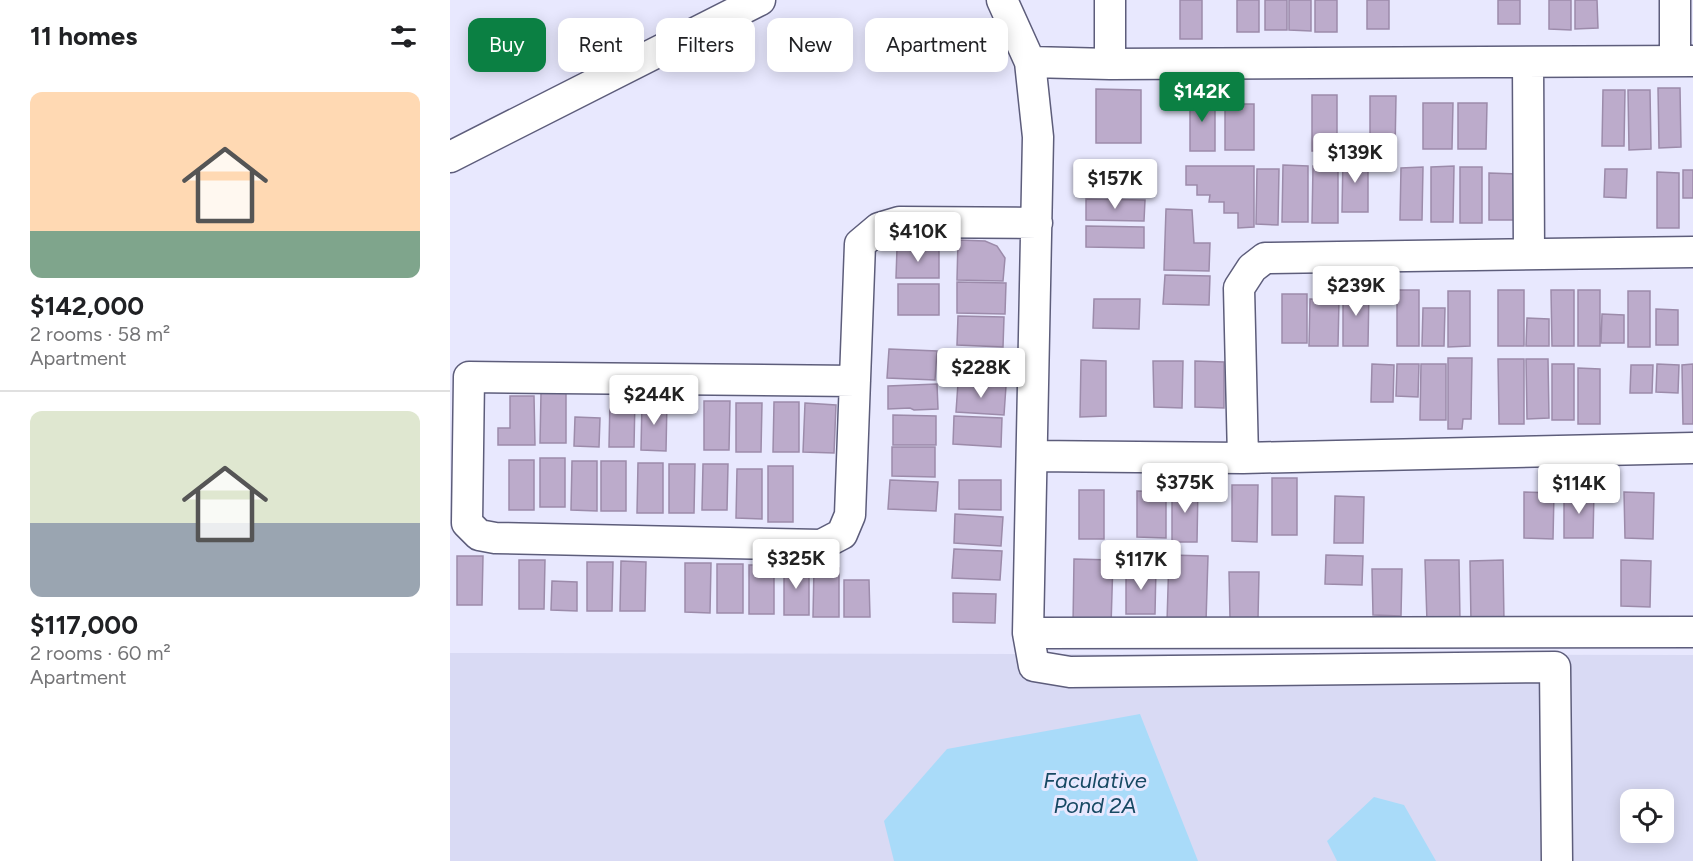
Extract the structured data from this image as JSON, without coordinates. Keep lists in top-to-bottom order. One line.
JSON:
{"water":["Faculative Pond 2A"],"page":{"heading":"11 homes","chip":["Buy","Rent","Filters","New","Apartment"],"list":[{"name":"$142,000","note":"2 rooms · 58 m² · Apartment"},{"name":"$117,000","note":"2 rooms · 60 m² · Apartment"}],"price":["$142K","$139K","$157K","$410K","$239K","$228K","$244K","$375K","$114K","$325K","$117K"]}}
